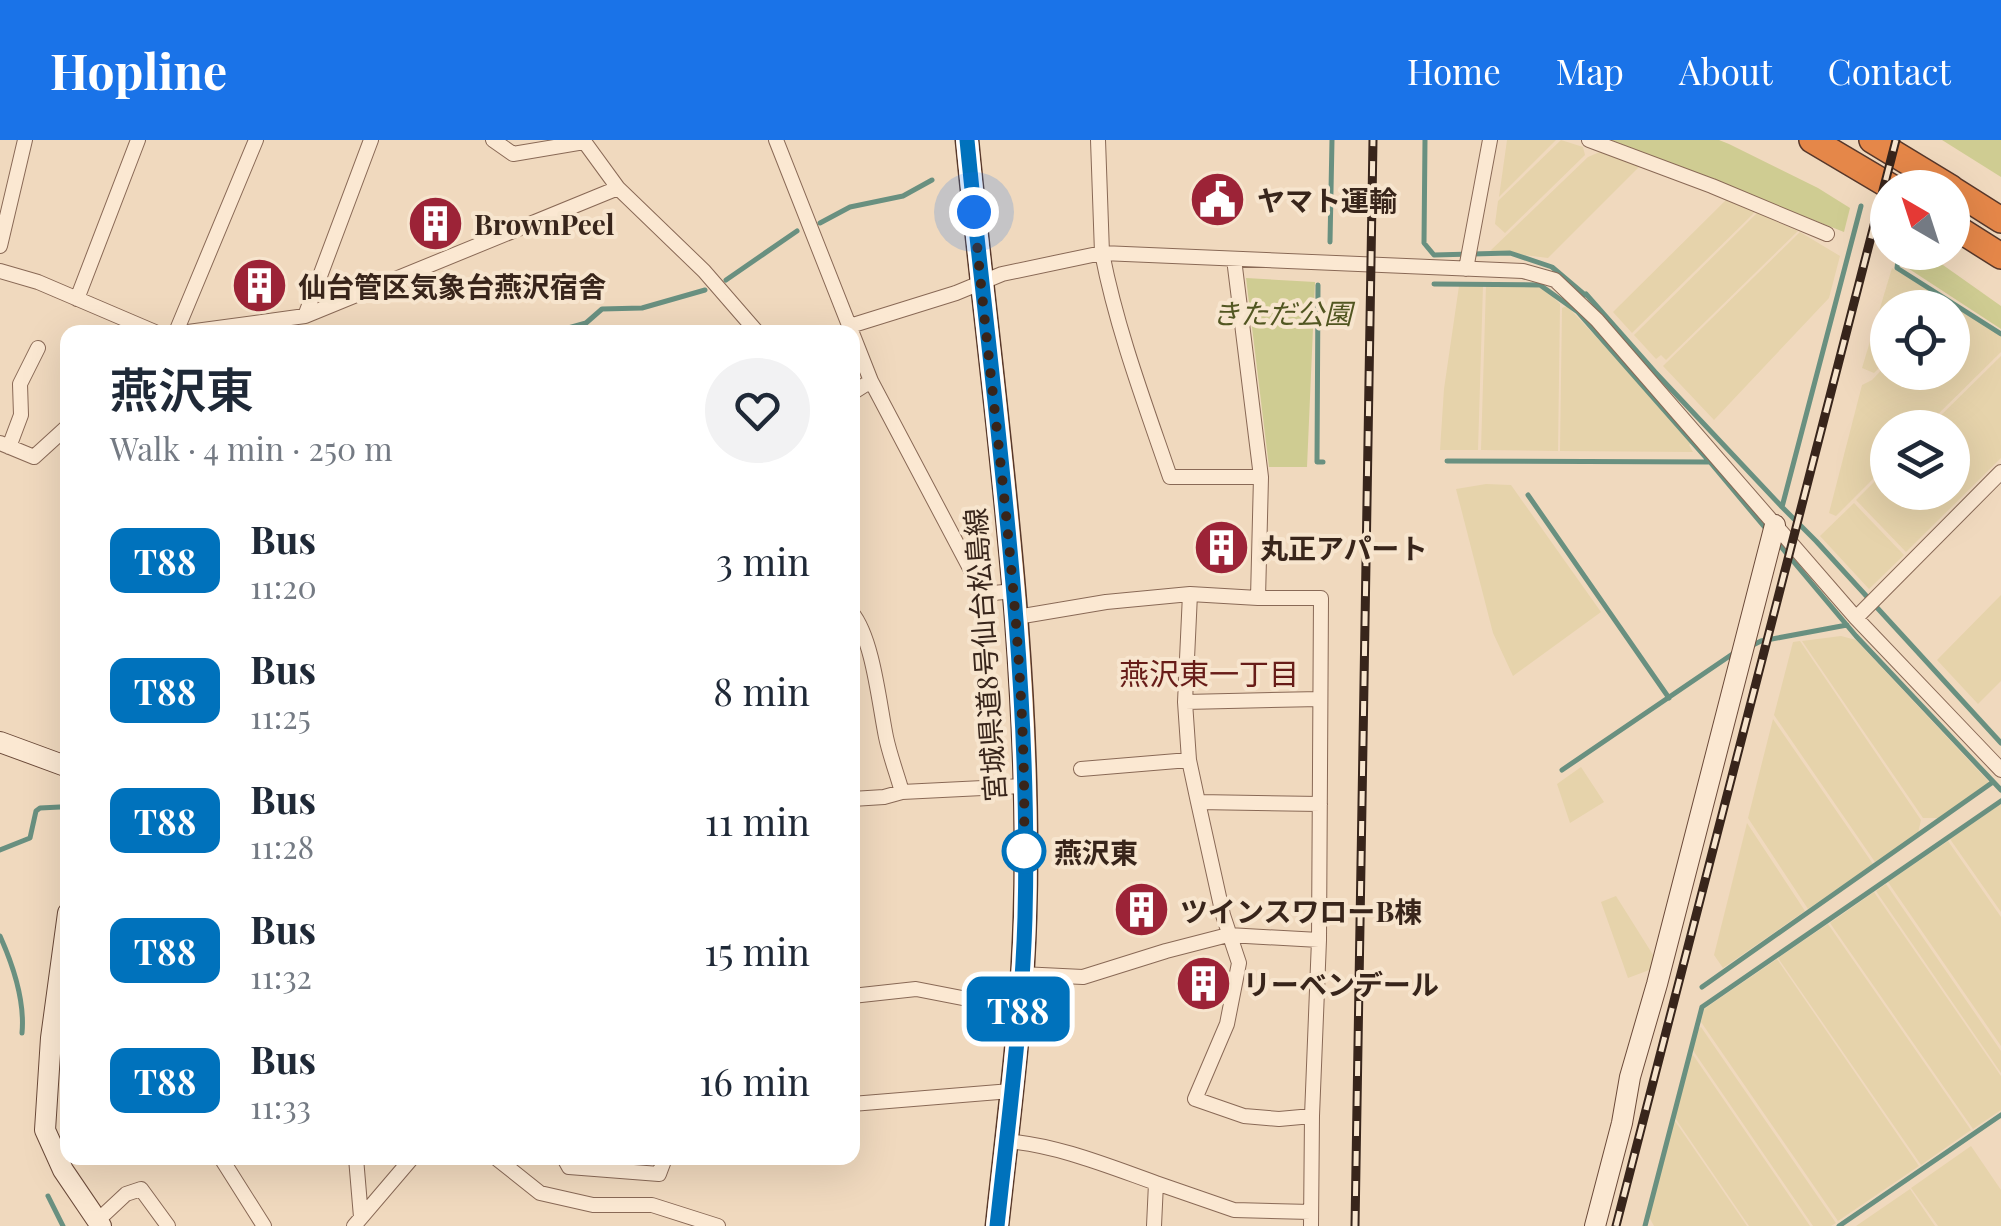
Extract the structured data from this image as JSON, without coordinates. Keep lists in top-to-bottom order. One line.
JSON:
{"streets":{"main road":["宮城県道8号仙台松島線"]},"districts":["燕沢東一丁目"],"parks":["きただ公園"],"places":{"public building":["ヤマト運輸"],"building":["BrownPeel","仙台管区気象台燕沢宿舎","丸正アパート","ツインスワローB棟","リーベンデール"],"other":["燕沢東"]},"lines":["bus line T88"],"north":"top left","page":{"header":"Hopline","nav":["Home","Map","About","Contact"],"on_map":"T88","heading":["燕沢東","Walk · 4 min · 250 m"],"list":[{"mark":"T88","name":"Bus","note":"11:20","value":"3 min"},{"mark":"T88","name":"Bus","note":"11:25","value":"8 min"},{"mark":"T88","name":"Bus","note":"11:28","value":"11 min"},{"mark":"T88","name":"Bus","note":"11:32","value":"15 min"},{"mark":"T88","name":"Bus","note":"11:33","value":"16 min"}]}}
